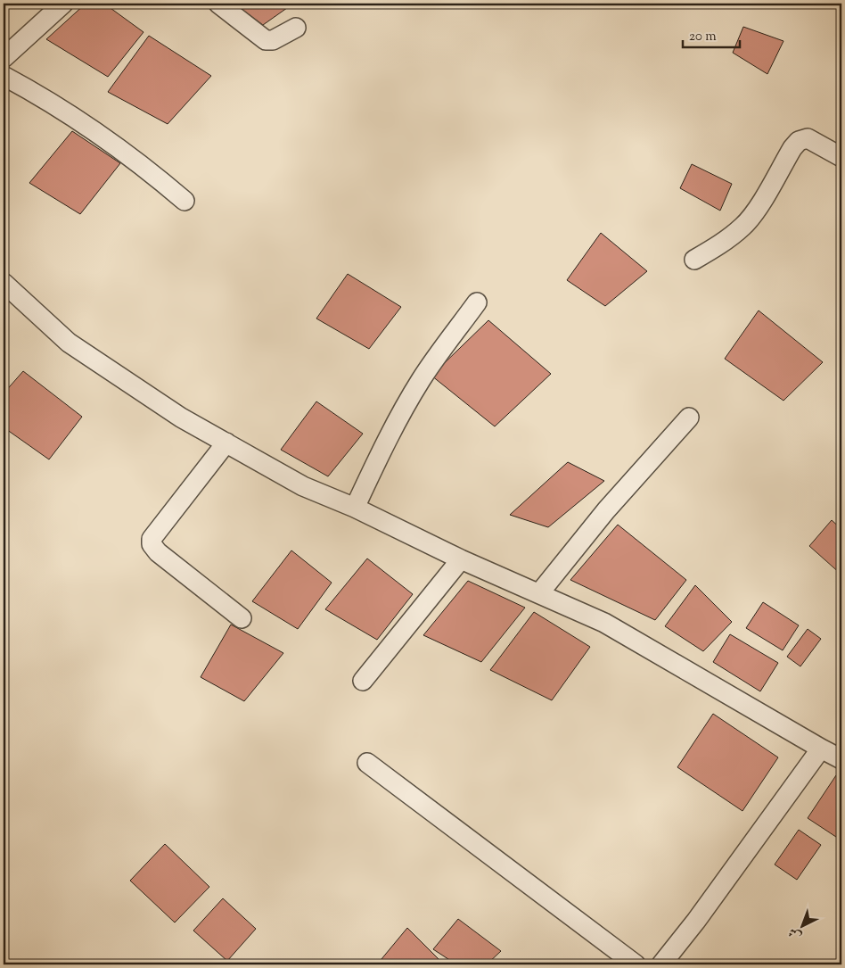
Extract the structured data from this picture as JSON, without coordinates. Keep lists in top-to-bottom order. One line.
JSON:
{"scale_bar":"20 m","north":"bottom left"}
